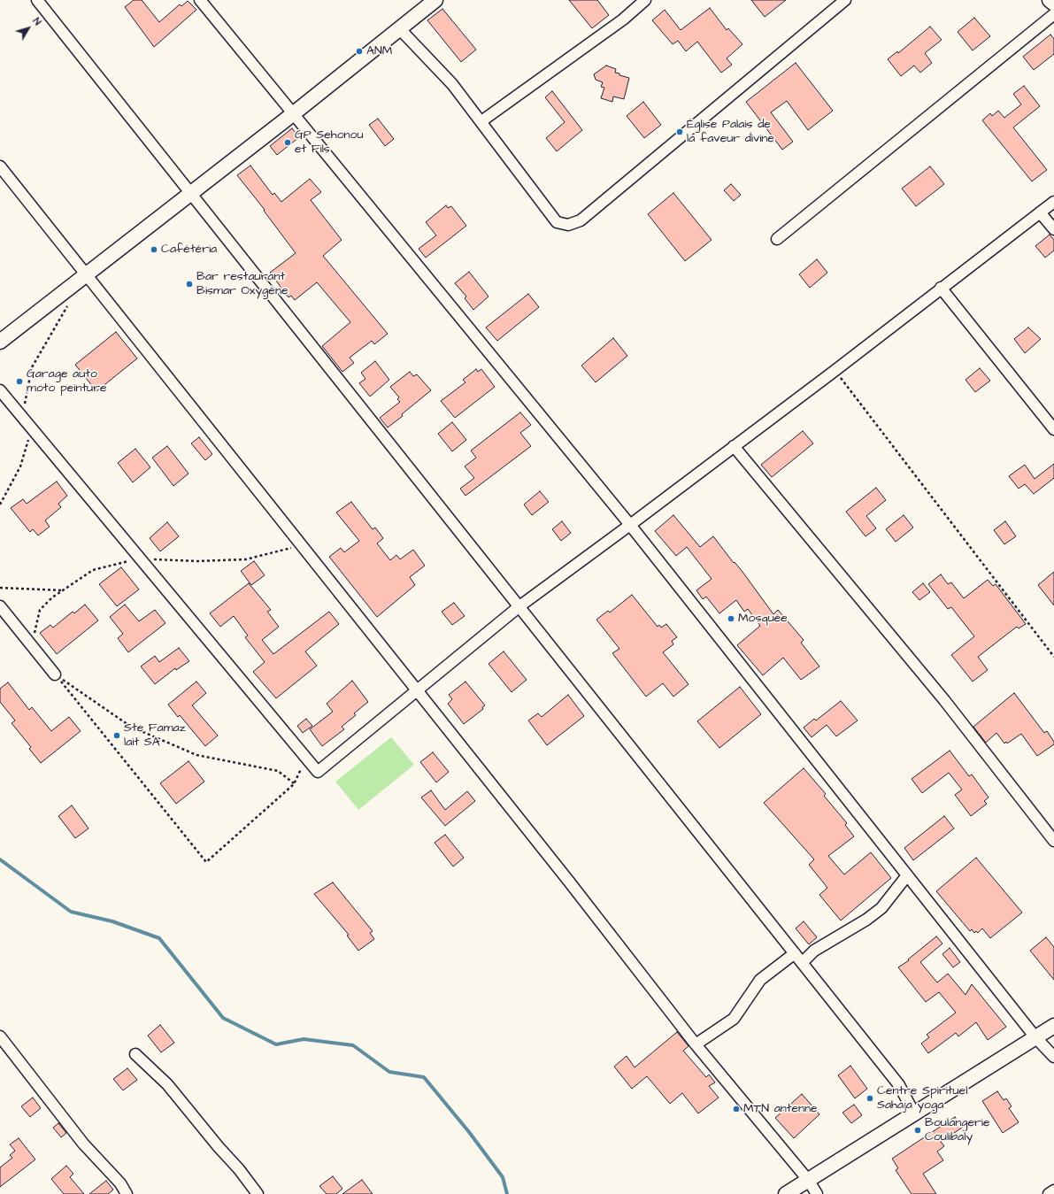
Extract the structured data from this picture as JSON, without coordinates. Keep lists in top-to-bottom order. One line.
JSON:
{"places":["ANM","Église Palais de la faveur divine","GP Sehonou et Fils","Cafétéria","Bar restaurant Bismar Oxygène","Garage auto moto peinture","Mosquée","Ste Famaz lait SA","Centre Spirituel Sahaja yoga","MTN antenne","Boulangerie Coulibaly"],"north":"top right"}
